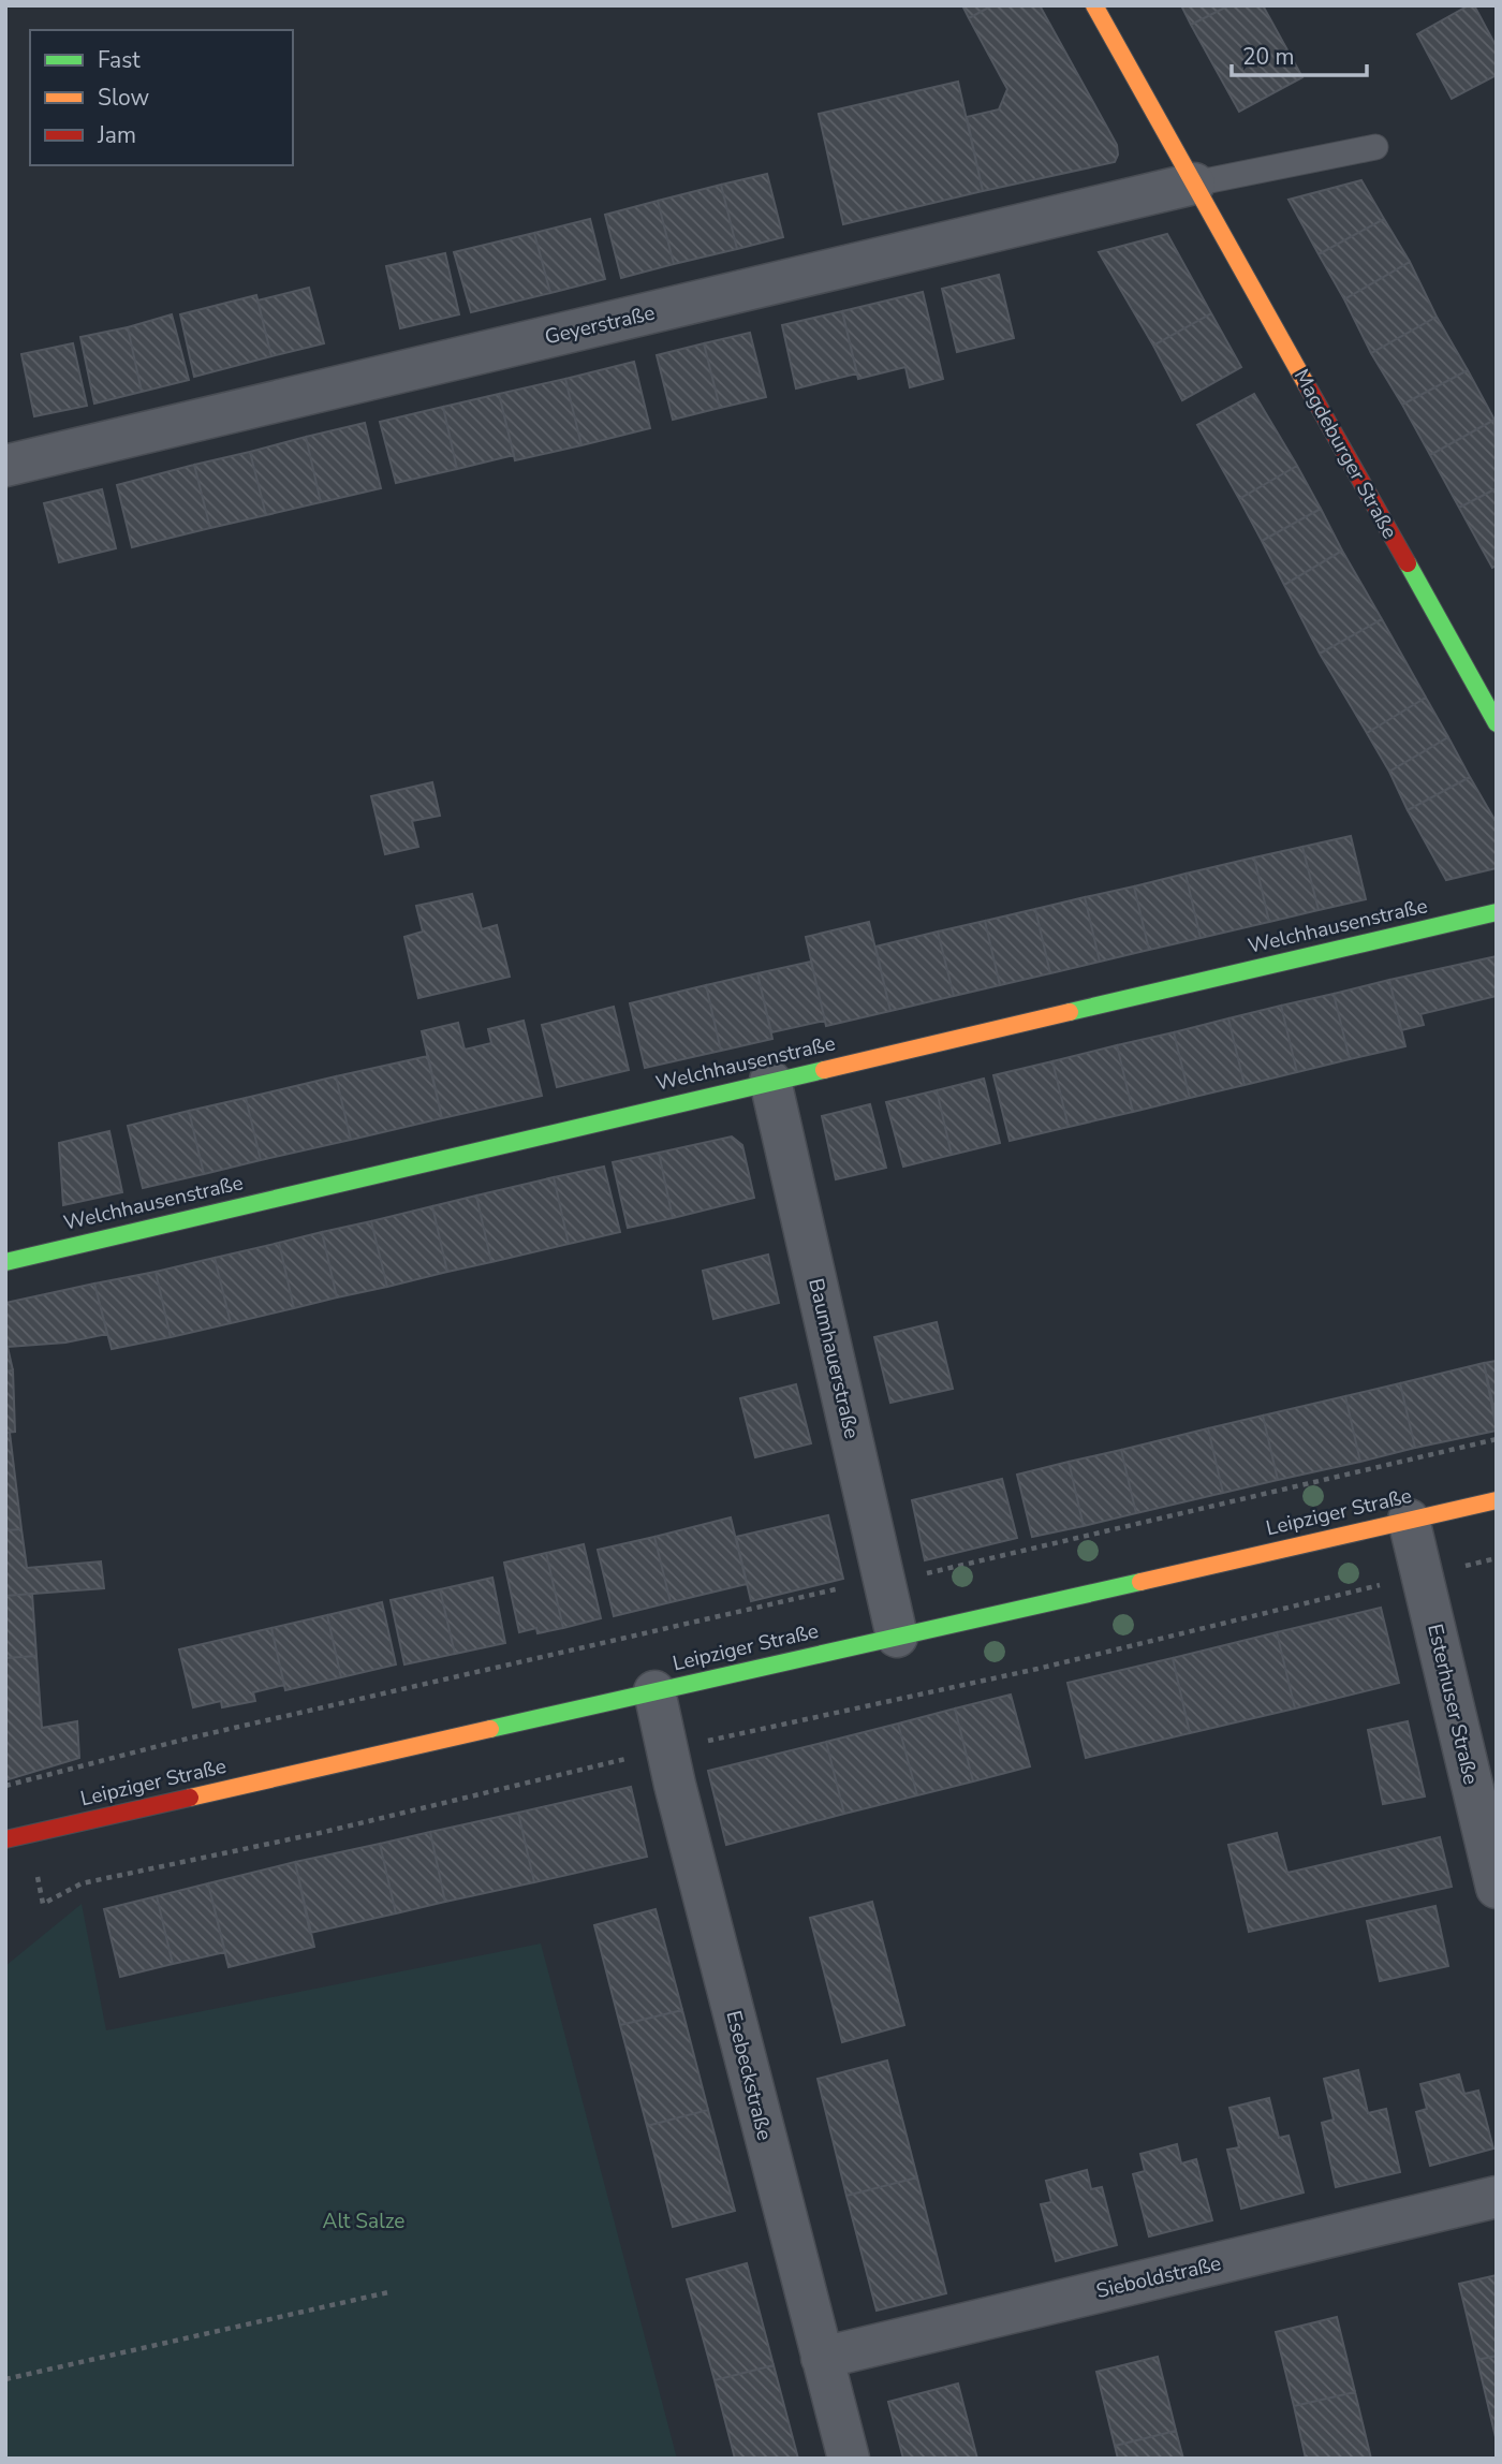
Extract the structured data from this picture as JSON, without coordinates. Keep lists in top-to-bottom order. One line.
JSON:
{"streets":{"street":["Geyerstraße","Magdeburger Straße","Welchhausenstraße","Baumhauerstraße","Leipziger Straße","Esterhuser Straße","Esebeckstraße","Sieboldstraße"]},"crossings":[["Geyerstraße","Magdeburger Straße"],["Welchhausenstraße","Baumhauerstraße"],["Baumhauerstraße","Leipziger Straße"],["Leipziger Straße","Esterhuser Straße"],["Leipziger Straße","Esebeckstraße"],["Esebeckstraße","Sieboldstraße"]],"parks":["Alt Salze"],"legend":["Fast","Slow","Jam"],"scale_bar":"20 m"}
